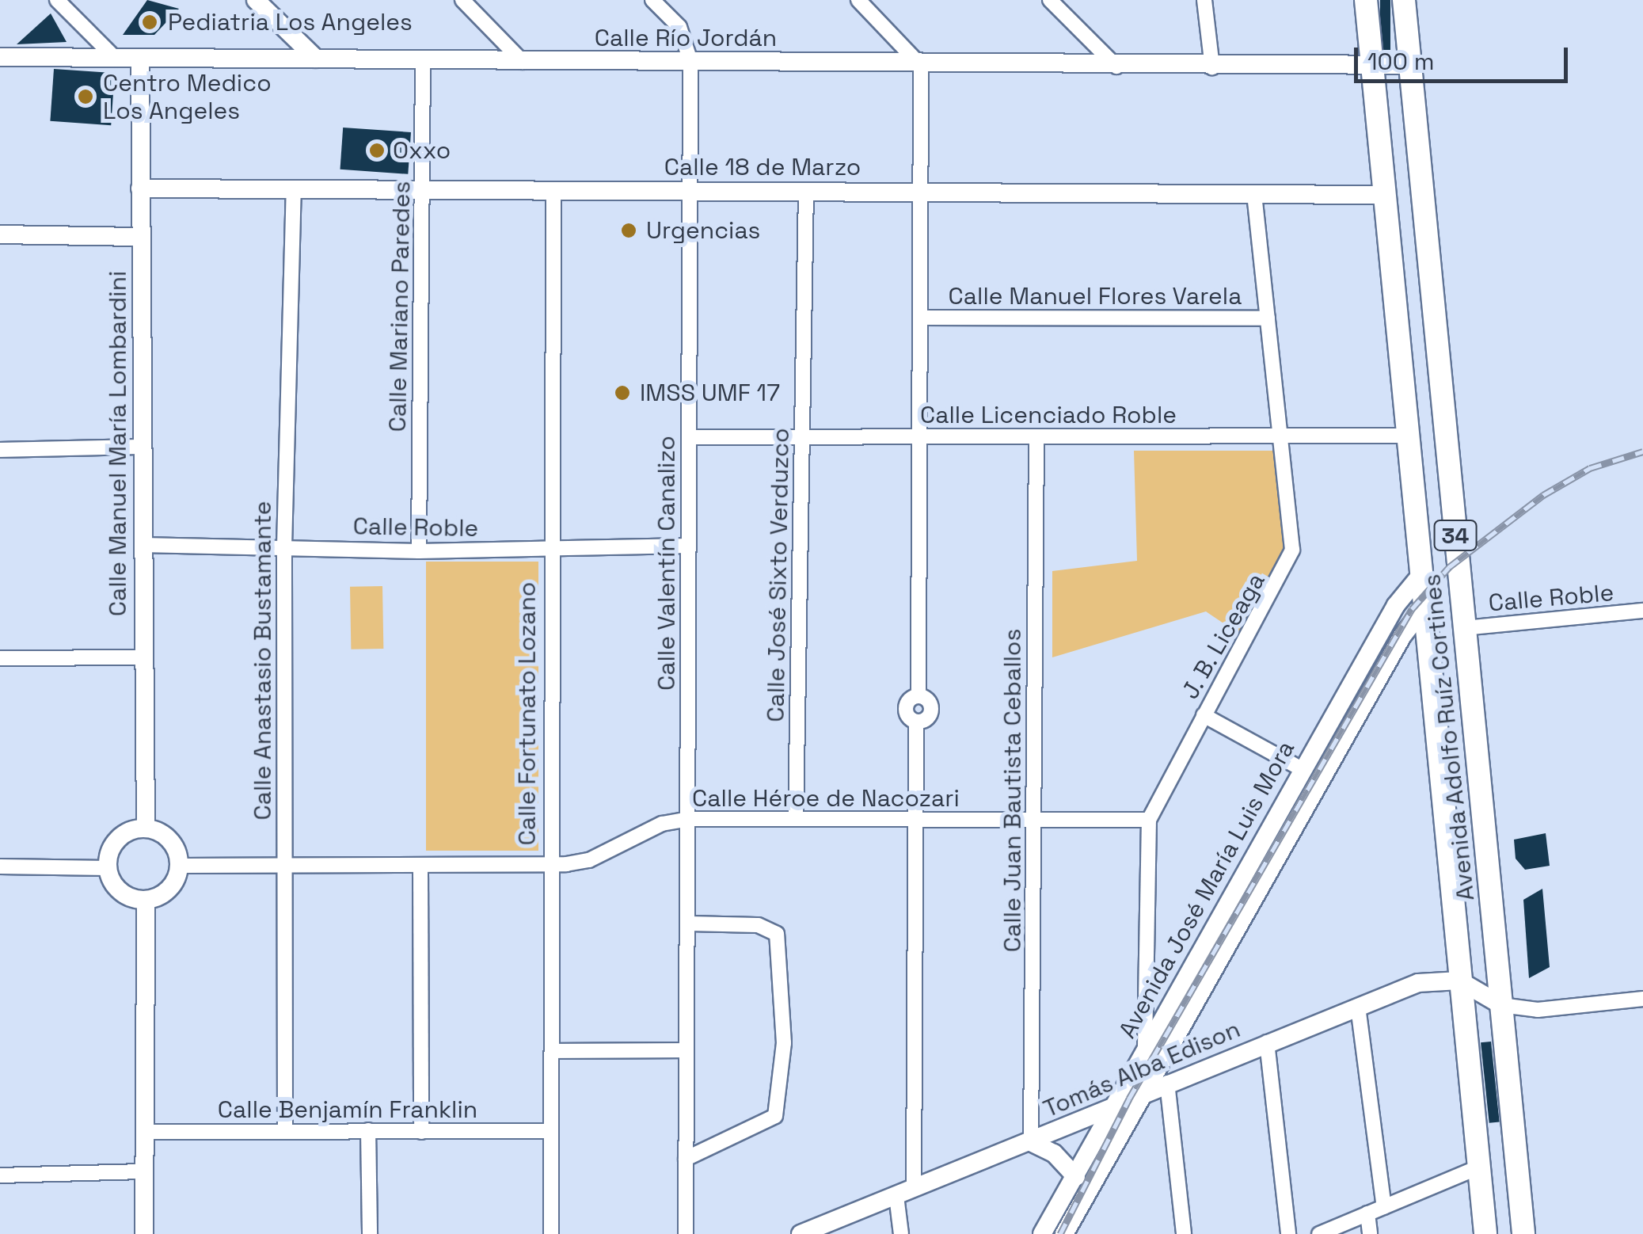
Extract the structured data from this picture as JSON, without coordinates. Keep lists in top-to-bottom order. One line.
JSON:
{"streets":{"main road":["34","Avenida Adolfo Ruíz Cortines"],"street":["Calle Río Jordán","Calle 18 de Marzo","Calle Manuel Flores Varela","Calle Mariano Paredes","Calle Licenciado Roble","Calle Manuel María Lombardini","Calle Roble","Calle Valentín Canalizo","Calle José Sixto Verduzco","J. B. Liceaga","Calle Anastasio Bustamante","Calle Fortunato Lozano","Calle Juan Bautista Ceballos","Calle Héroe de Nacozari","Avenida José María Luis Mora","Tomás Alba Edison","Calle Benjamín Franklin"]},"crossings":[["Calle Río Jordán","Calle Mariano Paredes"],["Calle Río Jordán","Calle Manuel María Lombardini"],["Calle Río Jordán","Calle Valentín Canalizo"],["Calle Río Jordán","Avenida Adolfo Ruíz Cortines"],["Calle 18 de Marzo","Calle Mariano Paredes"],["Calle 18 de Marzo","Calle Manuel María Lombardini"],["Calle 18 de Marzo","Calle Valentín Canalizo"],["Calle 18 de Marzo","Calle José Sixto Verduzco"],["Calle 18 de Marzo","J. B. Liceaga"],["Calle 18 de Marzo","Calle Anastasio Bustamante"],["Calle 18 de Marzo","Calle Fortunato Lozano"],["Calle 18 de Marzo","Avenida Adolfo Ruíz Cortines"],["Calle Manuel Flores Varela","J. B. Liceaga"],["Calle Mariano Paredes","Calle Roble"],["Calle Licenciado Roble","Calle Valentín Canalizo"],["Calle Licenciado Roble","Calle José Sixto Verduzco"],["Calle Licenciado Roble","J. B. Liceaga"],["Calle Licenciado Roble","Avenida Adolfo Ruíz Cortines"],["Calle Licenciado Roble","Calle Juan Bautista Ceballos"],["Calle Manuel María Lombardini","Calle Roble"],["Calle Manuel María Lombardini","Calle Héroe de Nacozari"],["Calle Roble","Calle Valentín Canalizo"],["Calle Roble","Calle Anastasio Bustamante"],["Calle Roble","Calle Fortunato Lozano"],["Calle Roble","Avenida Adolfo Ruíz Cortines"],["Calle Valentín Canalizo","Calle Héroe de Nacozari"],["Calle José Sixto Verduzco","Calle Héroe de Nacozari"],["J. B. Liceaga","Calle Héroe de Nacozari"],["J. B. Liceaga","Avenida José María Luis Mora"],["J. B. Liceaga","Tomás Alba Edison"],["Calle Anastasio Bustamante","Calle Héroe de Nacozari"],["Calle Anastasio Bustamante","Calle Benjamín Franklin"],["Calle Fortunato Lozano","Calle Héroe de Nacozari"],["Calle Fortunato Lozano","Calle Benjamín Franklin"],["Avenida Adolfo Ruíz Cortines","Avenida José María Luis Mora"],["Avenida Adolfo Ruíz Cortines","Tomás Alba Edison"],["Calle Juan Bautista Ceballos","Calle Héroe de Nacozari"],["Calle Juan Bautista Ceballos","Tomás Alba Edison"],["Avenida José María Luis Mora","Tomás Alba Edison"]],"places":["Pediatria Los Angeles","Centro Medico Los Angeles","Oxxo","Urgencias","IMSS UMF 17"],"scale_bar":"100 m"}
